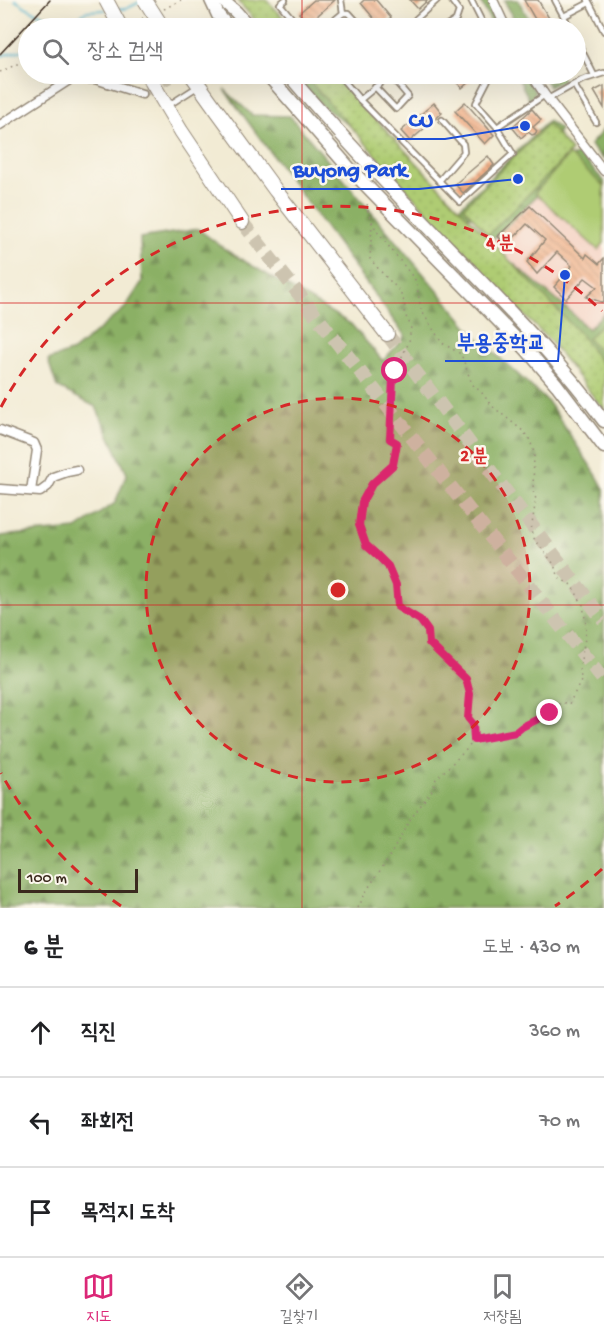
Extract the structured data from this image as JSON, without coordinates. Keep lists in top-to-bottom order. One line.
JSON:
{"places":["CU","Buyong Park","부용중학교"],"scale_bar":"100 m","page":{"search":"장소 검색","scale":"100 m","heading":["6 분","도보 · 430 m"],"list":[["직진","360 m"],["좌회전","70 m"],"목적지 도착"],"nav":["지도","길찾기","저장됨"]},"rings":["4 분","2 분"]}
